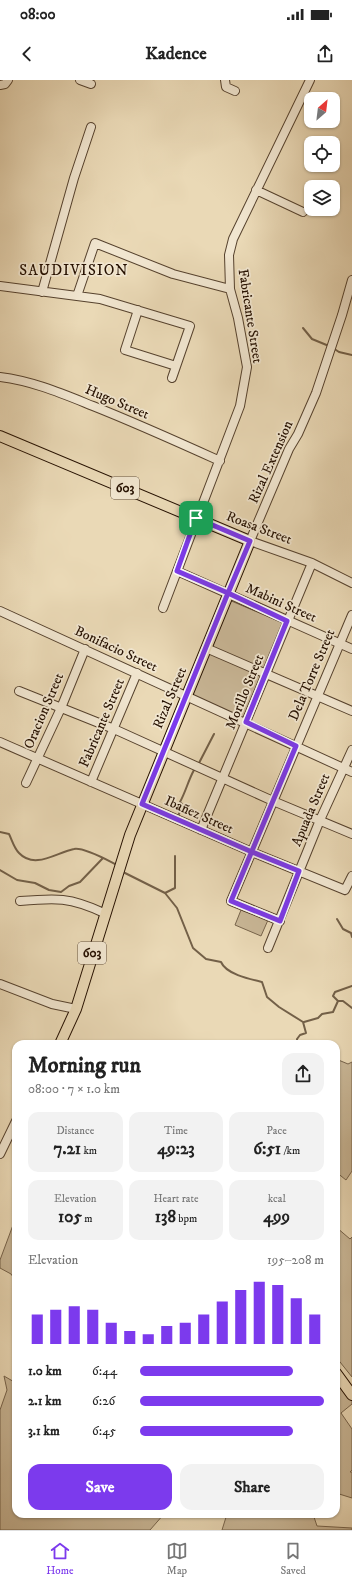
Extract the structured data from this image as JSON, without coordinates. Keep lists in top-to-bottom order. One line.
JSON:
{"streets":{"main road":["603","Roasa Street","Rizal Street"],"street":["Fabricante Street","Hugo Street","Rizal Extension","Mabini Street","Bonifacio Street","Dela Torre Street","Morillo Street","Oracion Street","Apuada Street","Ibañez Street"]},"crossings":[["Fabricante Street","Hugo Street"],["Fabricante Street","Roasa Street"],["Fabricante Street","Mabini Street"],["Fabricante Street","Bonifacio Street"],["Fabricante Street","Ibañez Street"],["Rizal Extension","Roasa Street"],["Rizal Extension","Rizal Street"],["603","Rizal Street"],["Roasa Street","Morillo Street"],["Roasa Street","Rizal Street"],["Mabini Street","Dela Torre Street"],["Mabini Street","Morillo Street"],["Mabini Street","Rizal Street"],["Bonifacio Street","Dela Torre Street"],["Bonifacio Street","Morillo Street"],["Bonifacio Street","Rizal Street"],["Bonifacio Street","Oracion Street"],["Bonifacio Street","Apuada Street"],["Dela Torre Street","Apuada Street"],["Dela Torre Street","Ibañez Street"],["Morillo Street","Ibañez Street"],["Rizal Street","Ibañez Street"],["Oracion Street","Ibañez Street"],["Apuada Street","Ibañez Street"]],"districts":["SAUDIVISION"],"north":"top right","page":{"status":"08:00","header":"Kadence","heading":["Morning run","08:00 · 7 × 1.0 km"],"stats":[["Distance","7.21 km"],["Time","49:23"],["Pace","6:51 /km"],["Elevation","105 m"],["Heart rate","138 bpm"],["kcal","499"]],"chart":["Elevation","195–208 m"],"list":[{"name":"1.0 km","note":"6:44"},{"name":"2.1 km","note":"6:26"},{"name":"3.1 km","note":"6:45"}],"buttons":["Save","Share"],"tabs":["Home","Map","Saved"]}}
